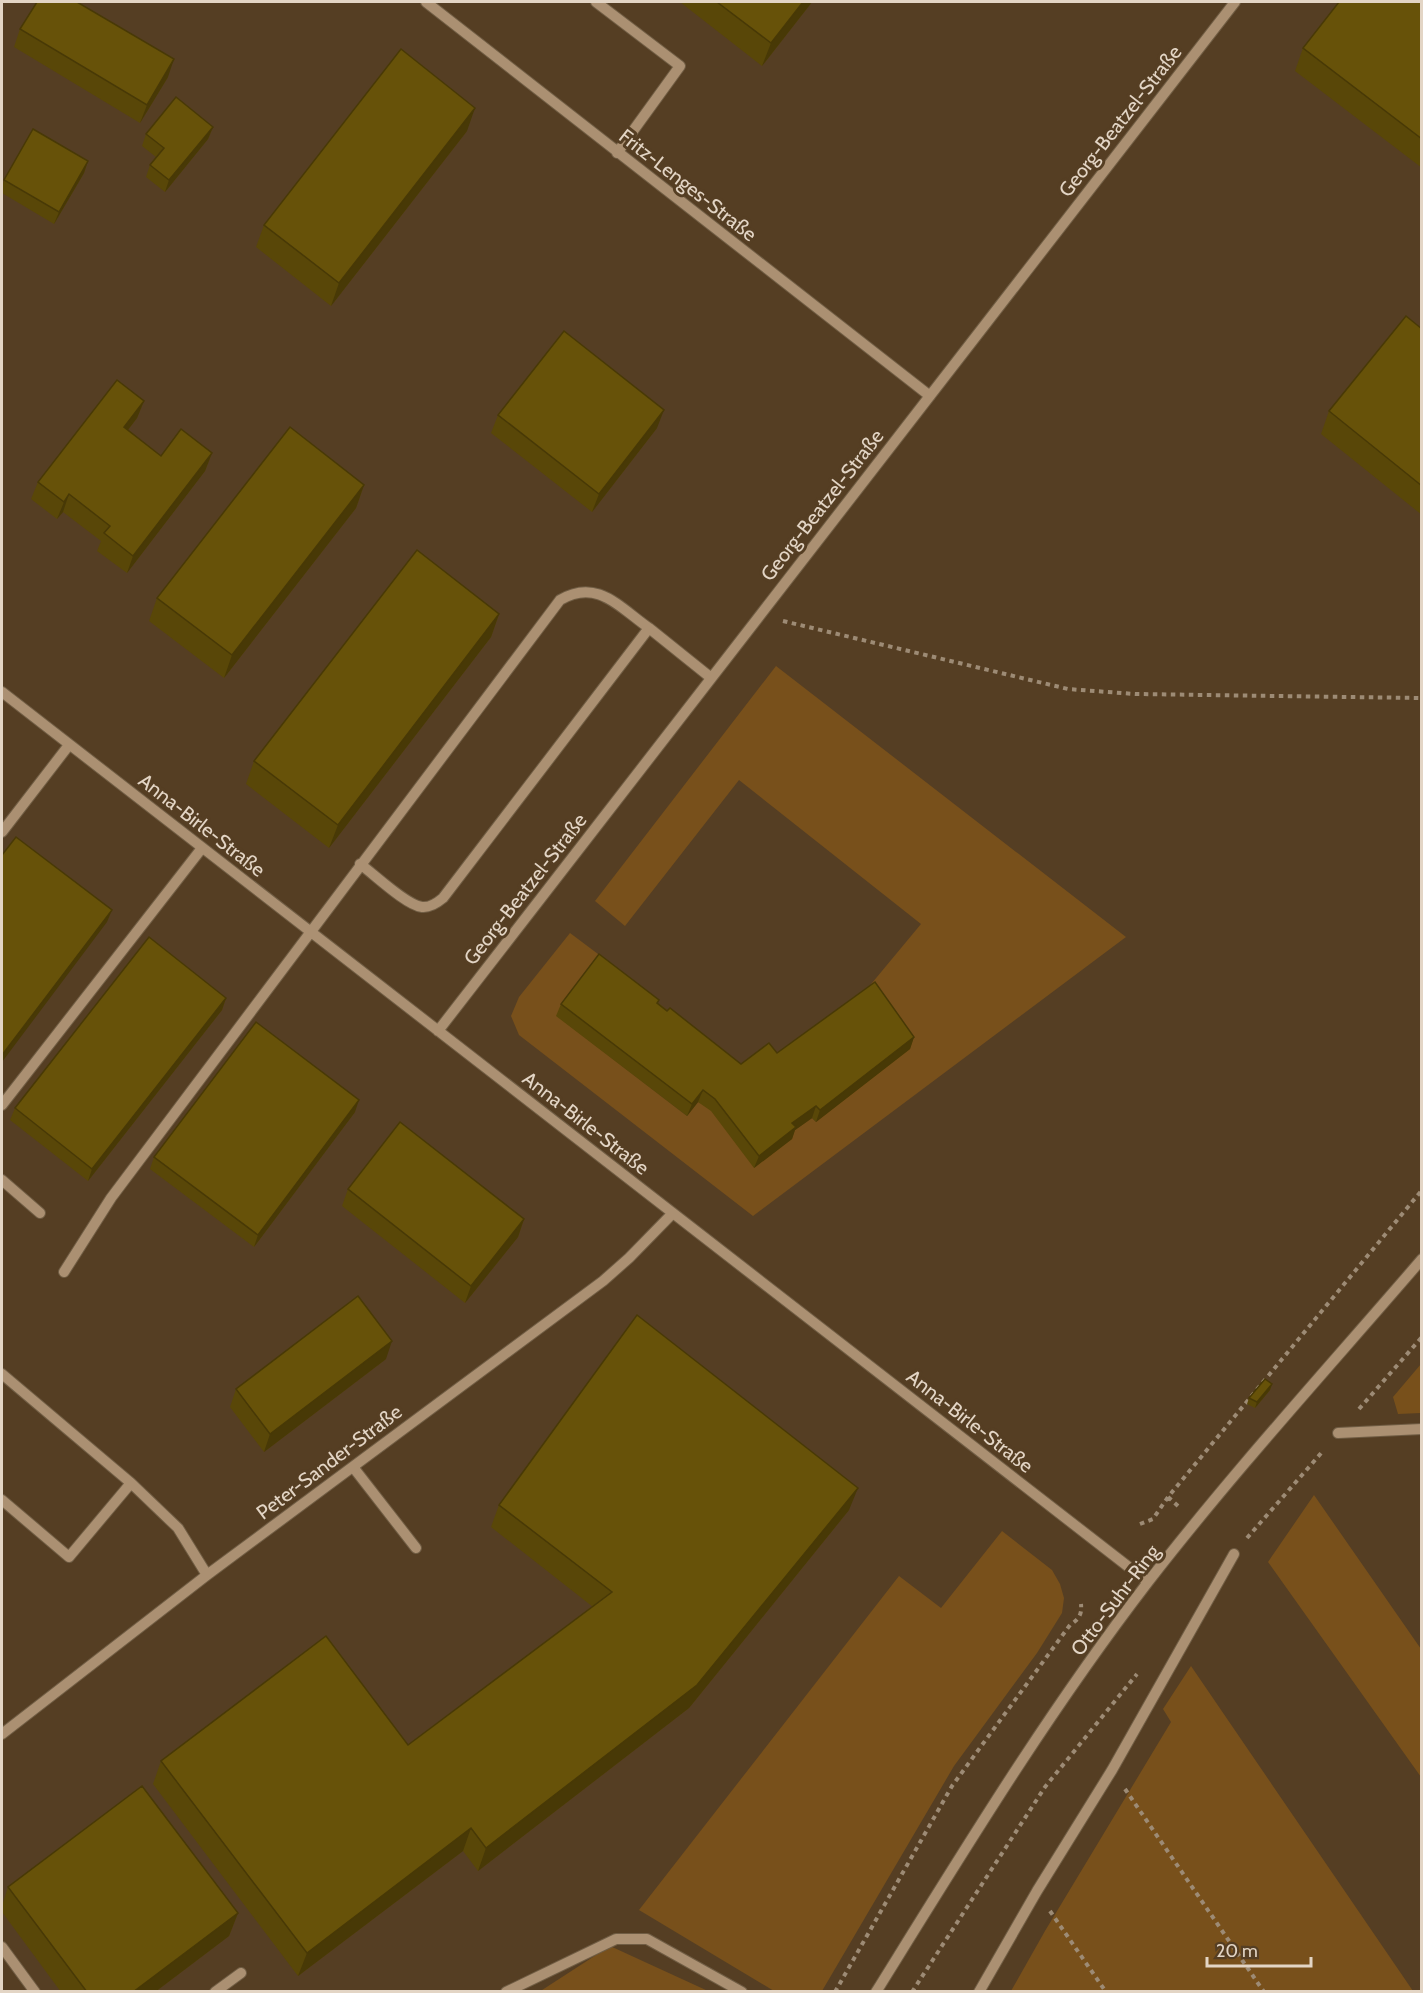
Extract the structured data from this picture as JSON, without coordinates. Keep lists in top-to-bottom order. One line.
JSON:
{"streets":{"street":["Georg-Beatzel-Straße","Fritz-Lenges-Straße","Anna-Birle-Straße","Peter-Sander-Straße","Otto-Suhr-Ring"]},"crossings":[["Georg-Beatzel-Straße","Fritz-Lenges-Straße"],["Georg-Beatzel-Straße","Anna-Birle-Straße"],["Anna-Birle-Straße","Peter-Sander-Straße"],["Anna-Birle-Straße","Otto-Suhr-Ring"]],"scale_bar":"20 m"}
